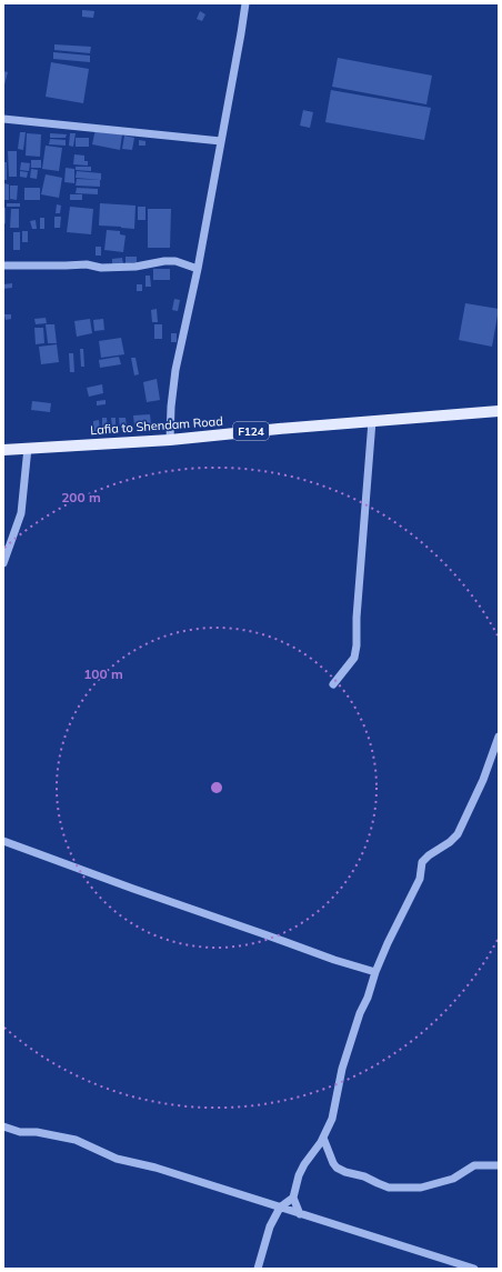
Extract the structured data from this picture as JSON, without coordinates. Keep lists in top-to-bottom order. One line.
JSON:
{"streets":{"main road":["Lafia to Shendam Road","F124"]},"rings":["200 m","100 m"]}
